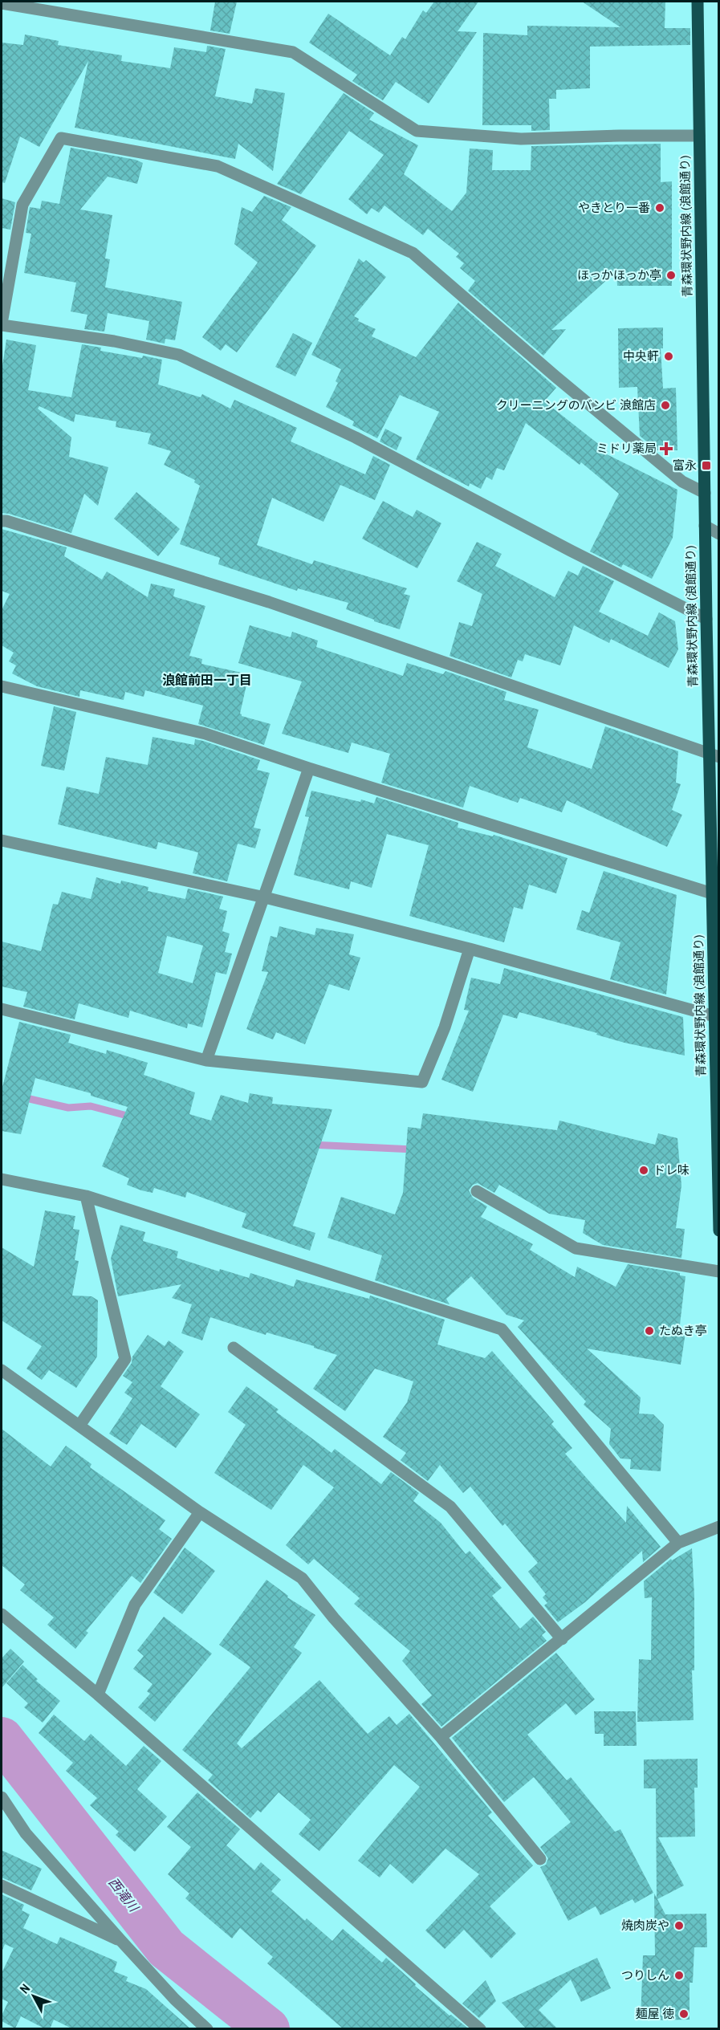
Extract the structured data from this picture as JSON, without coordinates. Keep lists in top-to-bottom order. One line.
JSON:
{"streets":{"main road":["青森環状野内線 (浪館通り)"]},"districts":["浪館前田一丁目"],"water":["西滝川"],"places":{"other":["やきとり一番","ほっかほっか亭","中央軒","クリーニングのバンビ 浪館店","ドレ味","たぬき亭","焼肉炭や","つりしん","麺屋 徳"],"health":["ミドリ薬局"],"transit":["富永"]},"north":"top left"}
